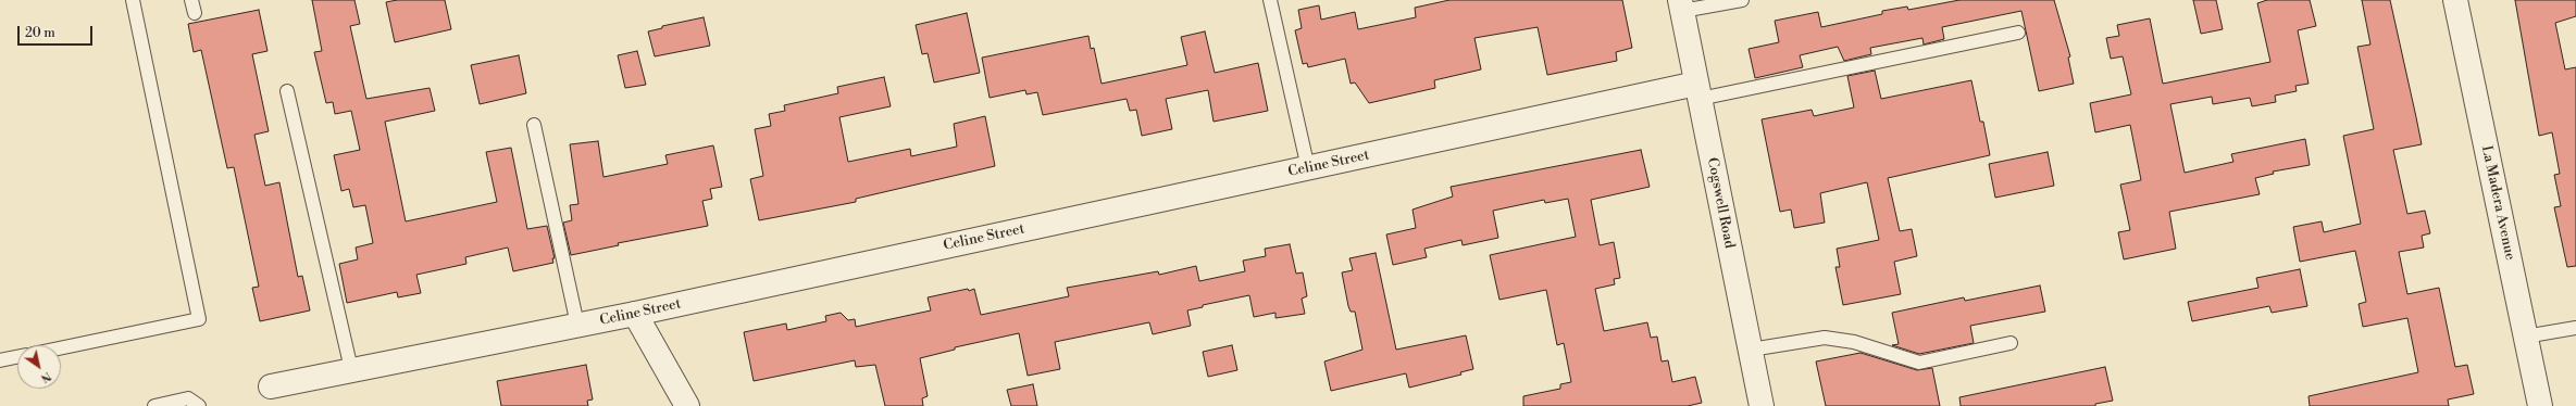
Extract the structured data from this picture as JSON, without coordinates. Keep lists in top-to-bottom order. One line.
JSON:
{"streets":{"street":["Celine Street","Cogswell Road","La Madera Avenue"]},"crossings":[["Celine Street","Cogswell Road"]],"scale_bar":"20 m","north":"bottom right"}
